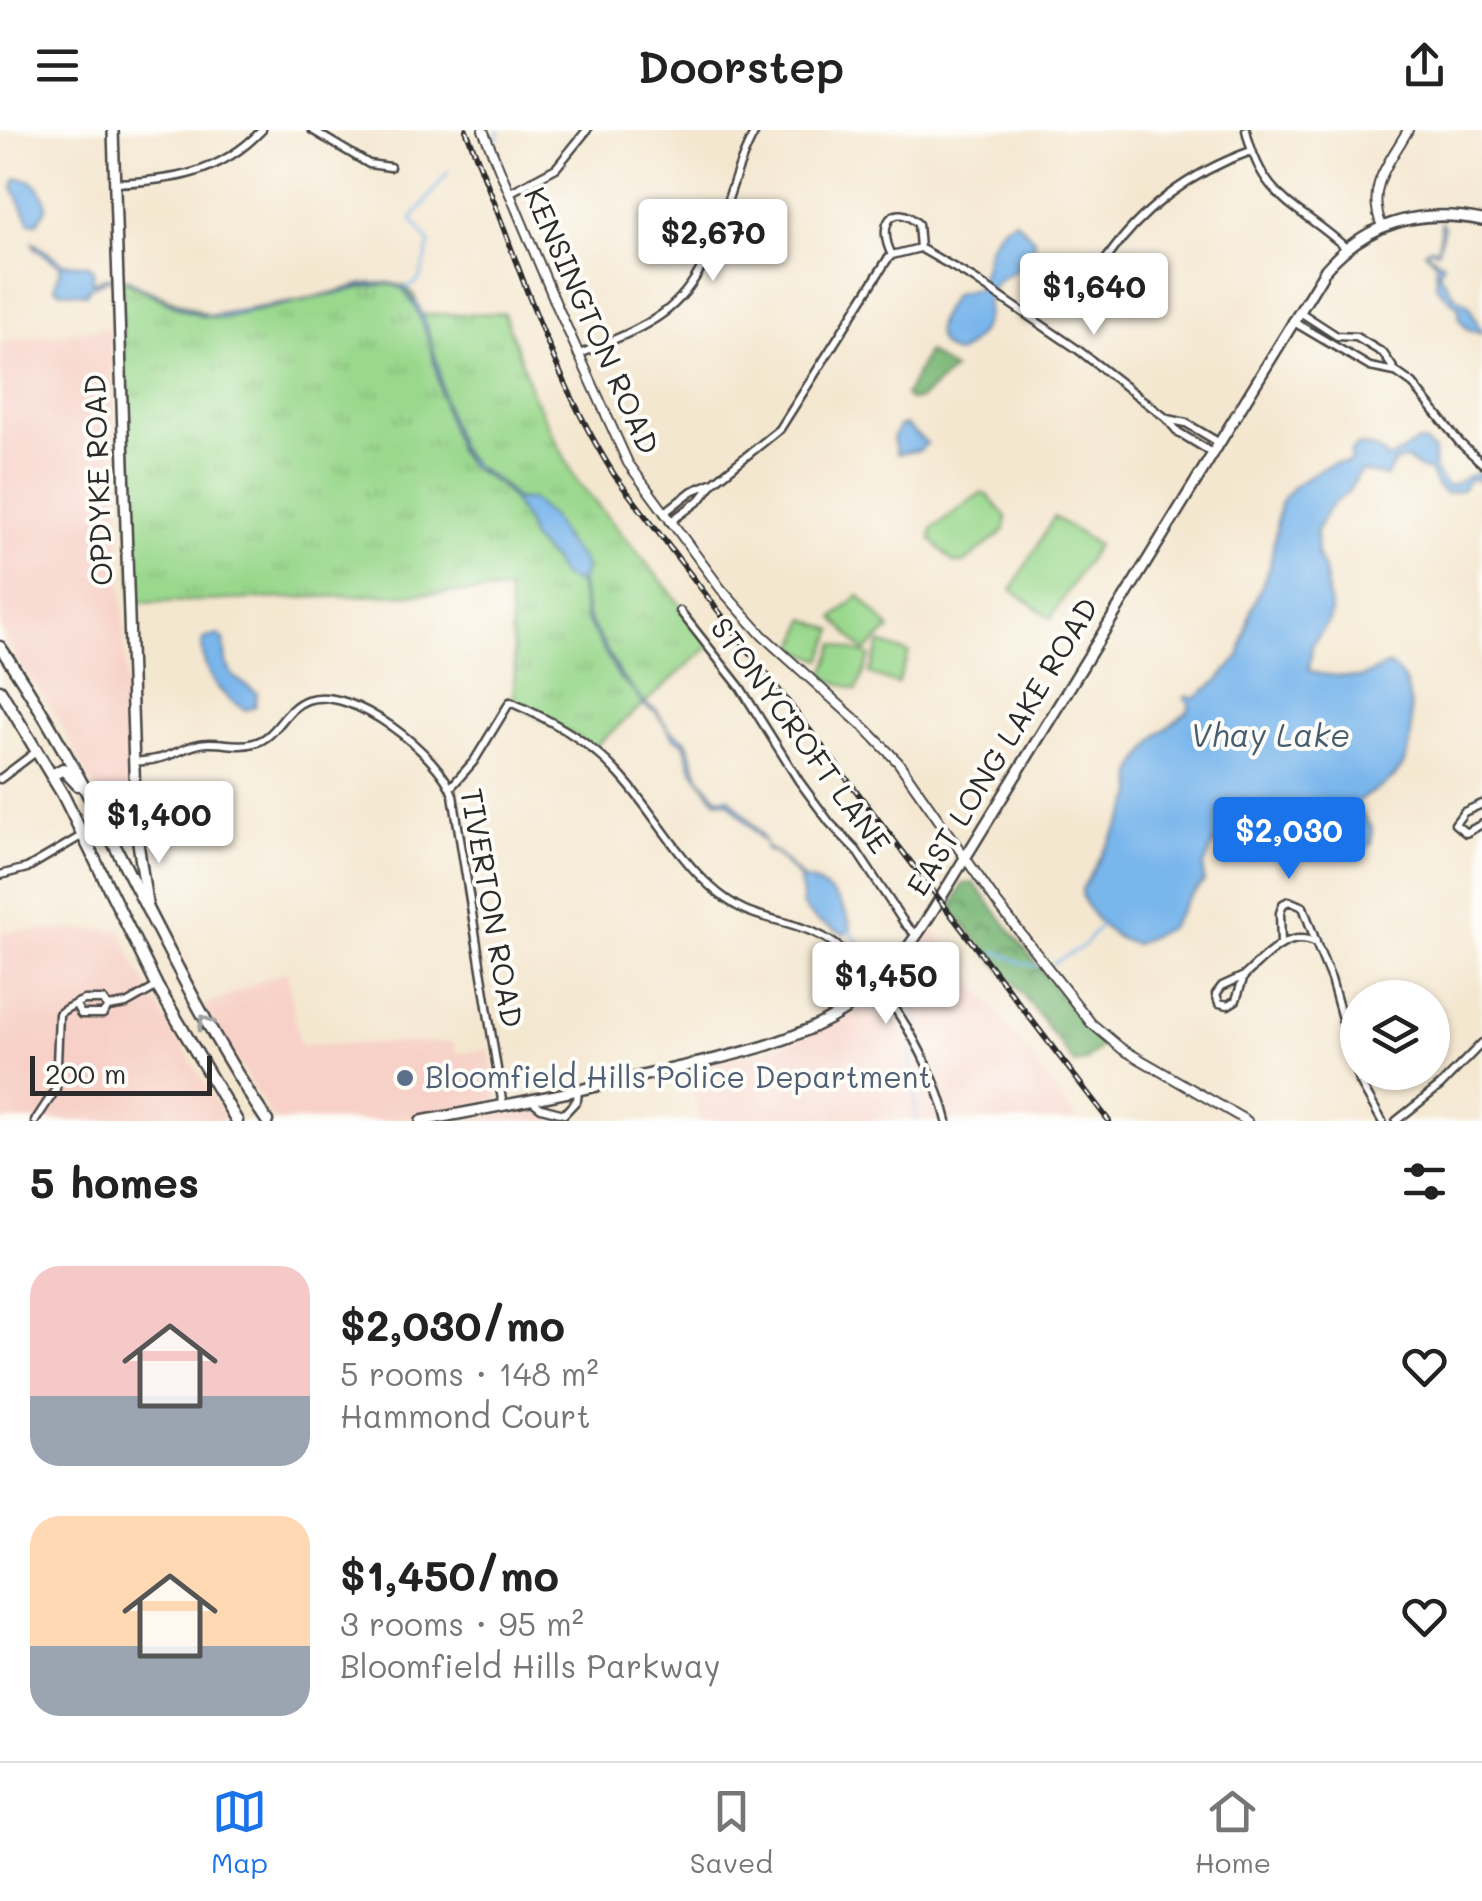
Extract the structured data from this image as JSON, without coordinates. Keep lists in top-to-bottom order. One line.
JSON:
{"streets":{"main road":["OPDYKE ROAD","EAST LONG LAKE ROAD"],"street":["KENSINGTON ROAD","STONYCROFT LANE","TIVERTON ROAD"]},"crossings":[["KENSINGTON ROAD","EAST LONG LAKE ROAD"],["OPDYKE ROAD","TIVERTON ROAD"],["STONYCROFT LANE","EAST LONG LAKE ROAD"],["EAST LONG LAKE ROAD","TIVERTON ROAD"]],"water":["Vhay Lake"],"places":["Bloomfield Hills Police Department"],"scale_bar":"200 m","page":{"header":"Doorstep","price":["$2,670","$1,640","$1,400","$2,030","$1,450"],"scale":"200 m","heading":"5 homes","list":[{"name":"$2,030/mo","note":"5 rooms · 148 m² · Hammond Court"},{"name":"$1,450/mo","note":"3 rooms · 95 m² · Bloomfield Hills Parkway"}],"tabs":["Map","Saved","Home"]}}
